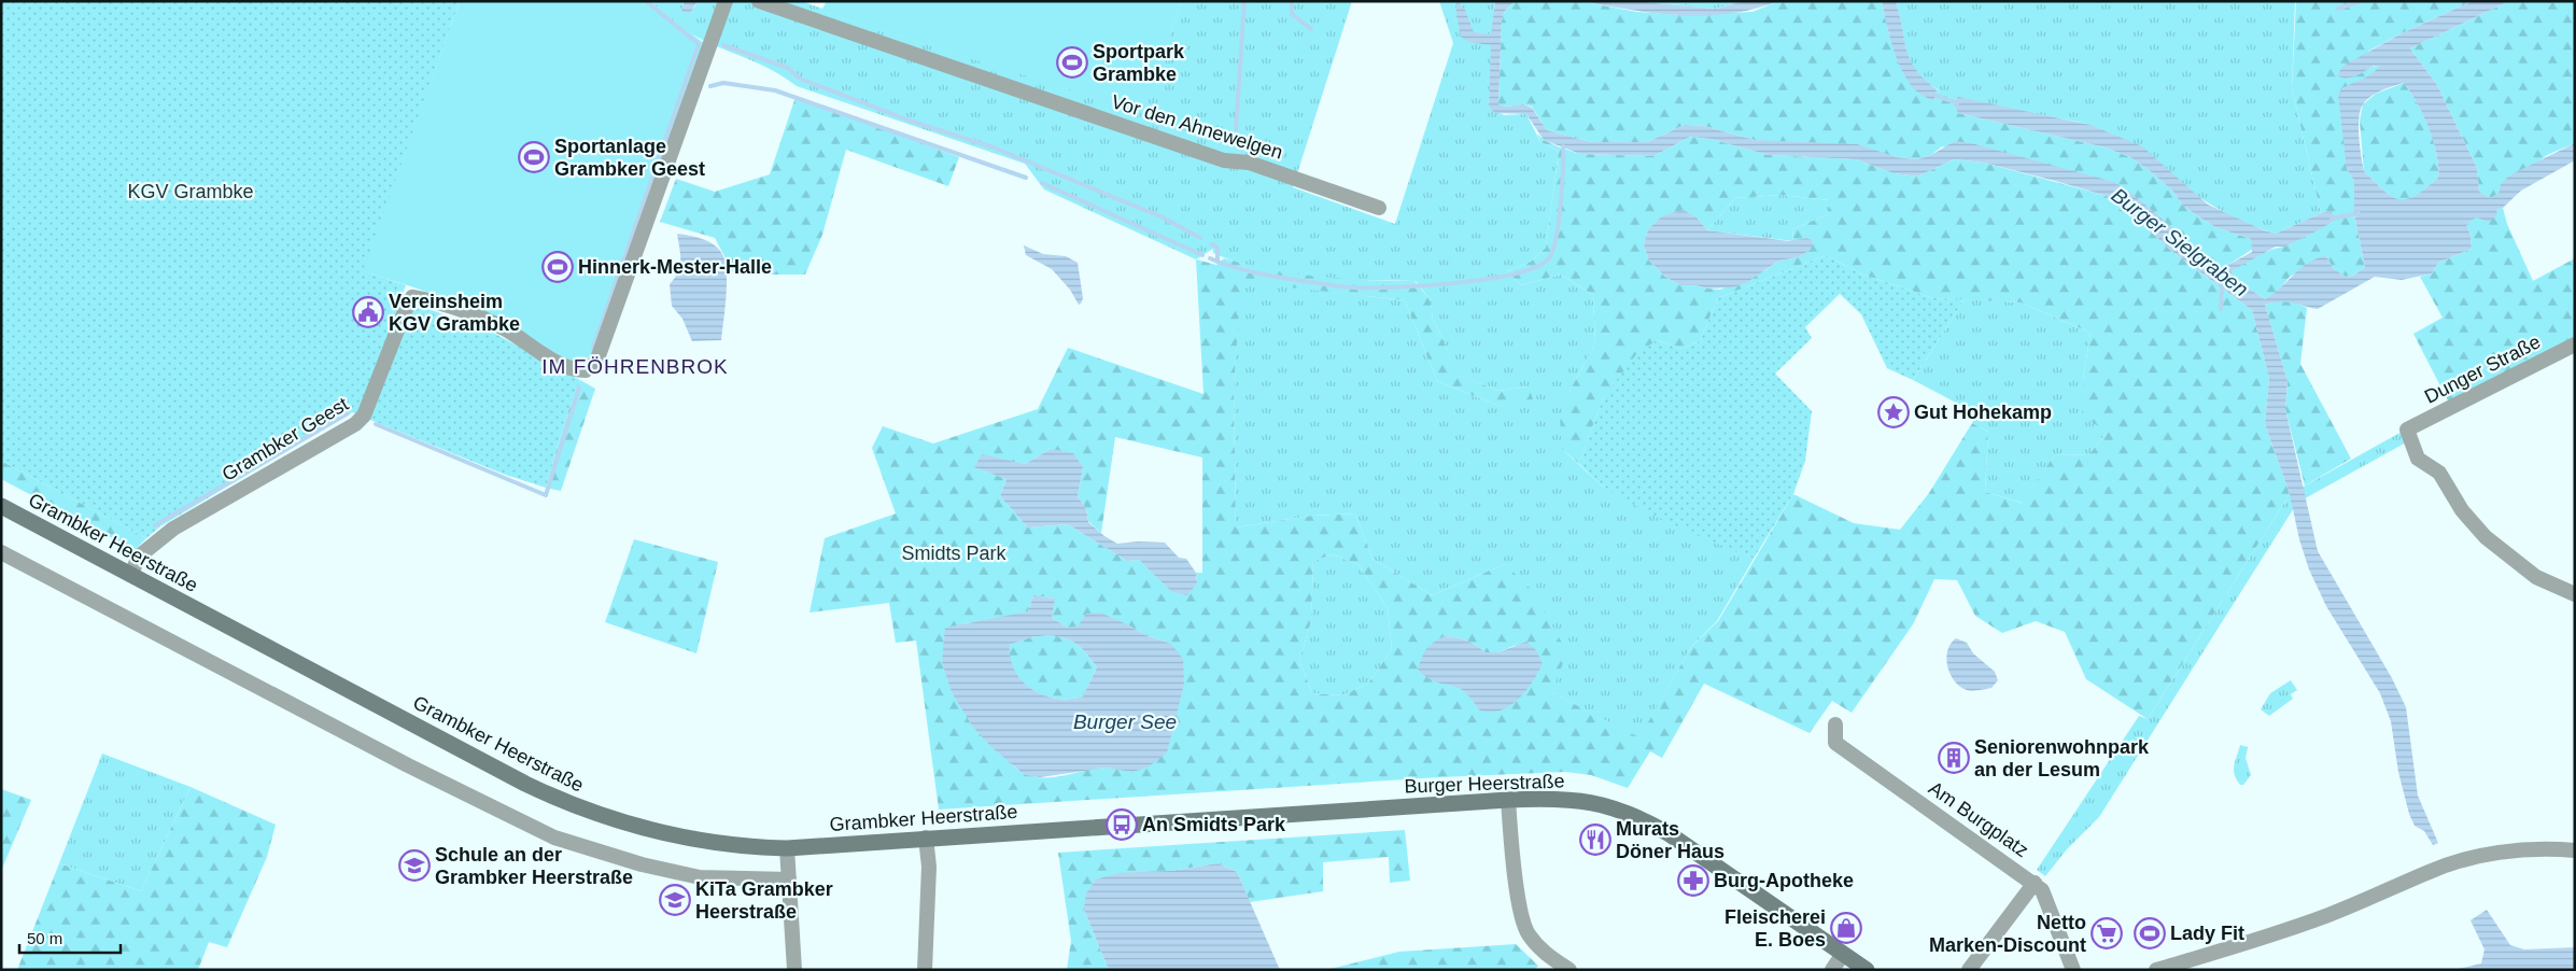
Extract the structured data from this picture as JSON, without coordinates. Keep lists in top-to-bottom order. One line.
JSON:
{"streets":{"main road":["Grambker Heerstraße","Burger Heerstraße"],"street":["Vor den Ahnewelgen","Dunger Straße","Grambker Geest","Am Burgplatz"]},"crossings":[["Grambker Geest","Grambker Heerstraße"],["Grambker Heerstraße","Burger Heerstraße"]],"districts":["IM FÖHRENBROK"],"water":["Burger Sielgraben","Burger See"],"parks":["KGV Grambke","Smidts Park"],"places":{"sports":["Sportpark Grambke","Sportanlage Grambker Geest","Hinnerk-Mester-Halle","Lady Fit"],"public building":["Vereinsheim KGV Grambke"],"place":["Gut Hohekamp"],"building":["Seniorenwohnpark an der Lesum"],"bus stop":["An Smidts Park"],"restaurant":["Murats Döner Haus"],"school or university":["Schule an der Grambker Heerstraße","KiTa Grambker Heerstraße"],"pharmacy":["Burg-Apotheke"],"shop":["Fleischerei E. Boes"],"supermarket":["Netto Marken-Discount"]},"scale_bar":"50 m"}
